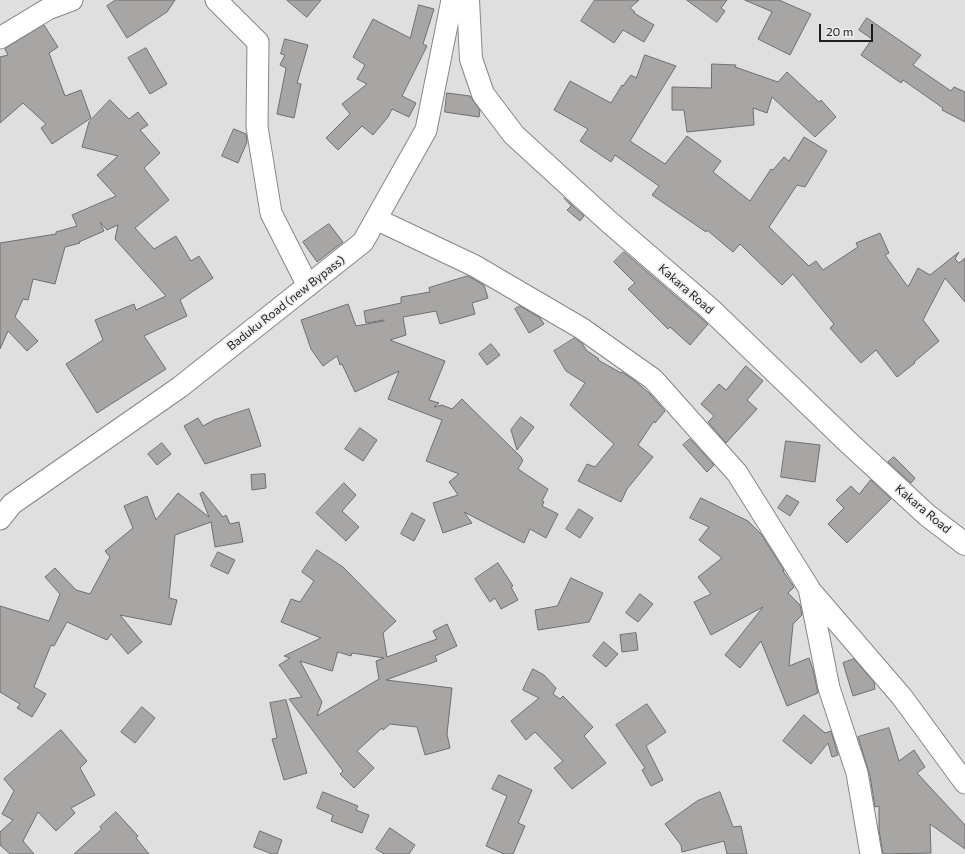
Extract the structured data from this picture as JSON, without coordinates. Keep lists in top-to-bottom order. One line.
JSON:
{"streets":{"street":["Kakara Road","Baduku Road (new Bypass)"]},"scale_bar":"20 m"}
